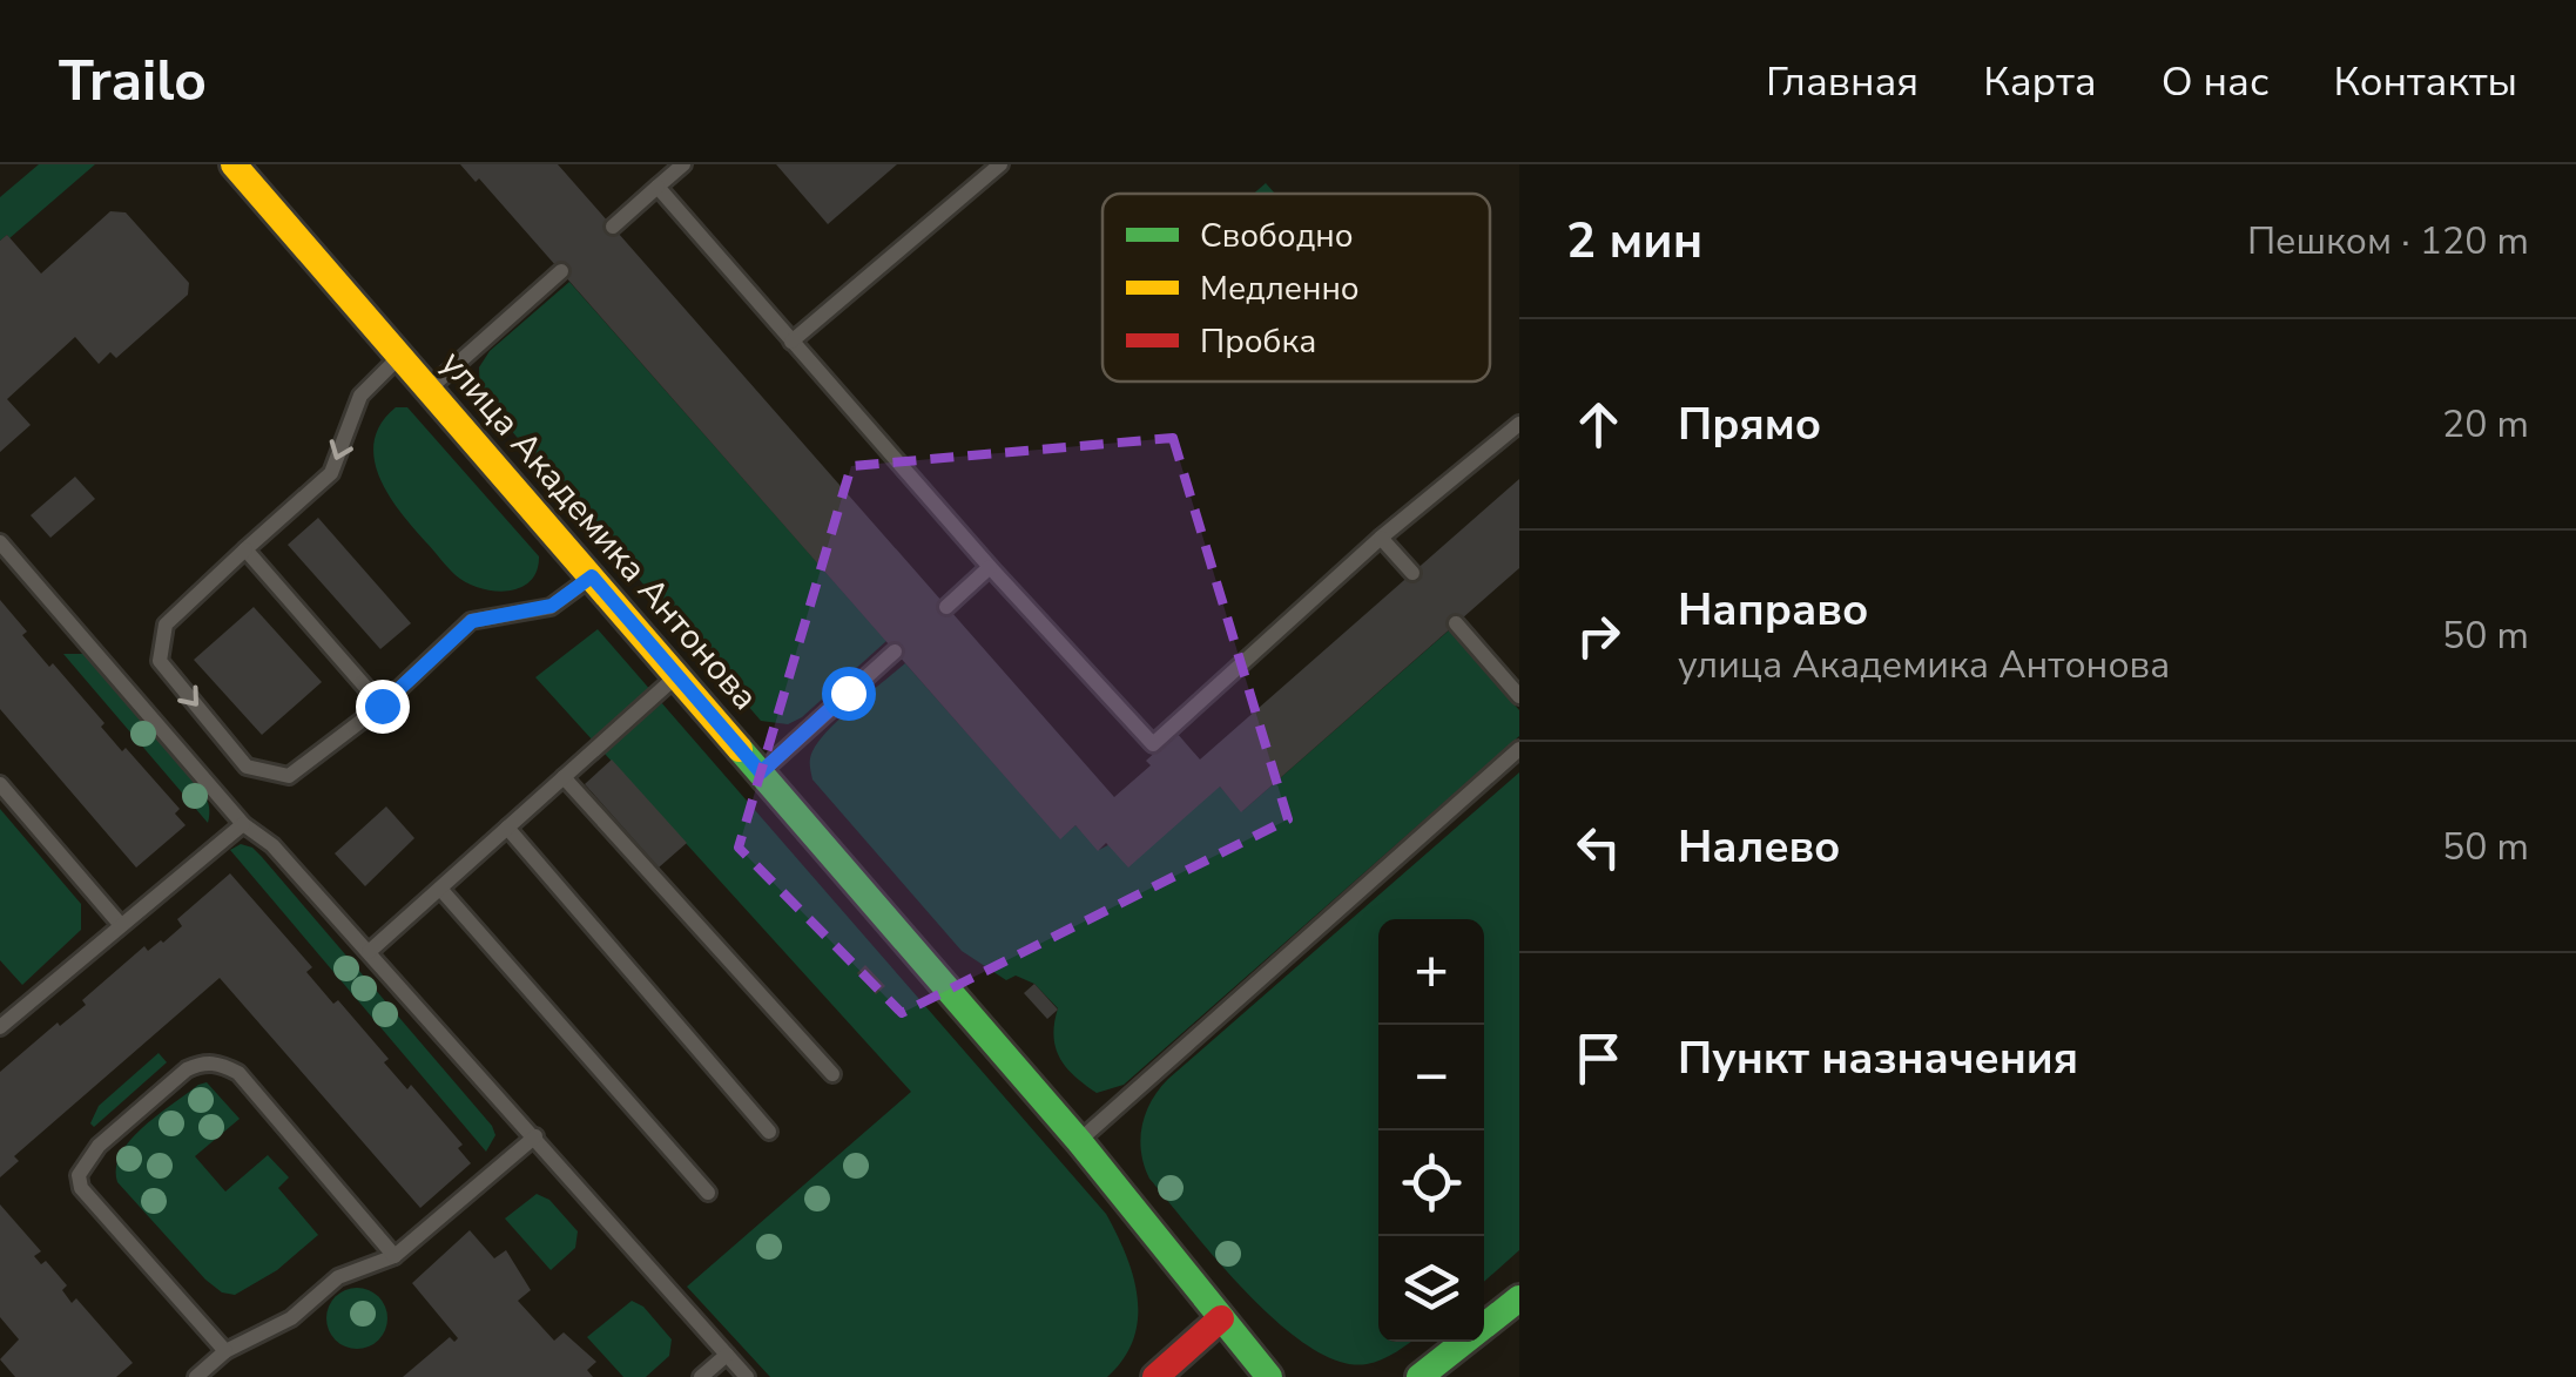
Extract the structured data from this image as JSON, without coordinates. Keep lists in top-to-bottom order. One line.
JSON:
{"streets":{"main road":["улица Академика Антонова"]},"legend":["Свободно","Медленно","Пробка"],"page":{"header":"Trailo","nav":["Главная","Карта","О нас","Контакты"],"heading":["2 мин","Пешком · 120 m"],"list":[["Прямо","20 m"],["Направо","улица Академика Антонова","50 m"],["Налево","50 m"],"Пункт назначения"],"map_buttons":["+","−"]}}
